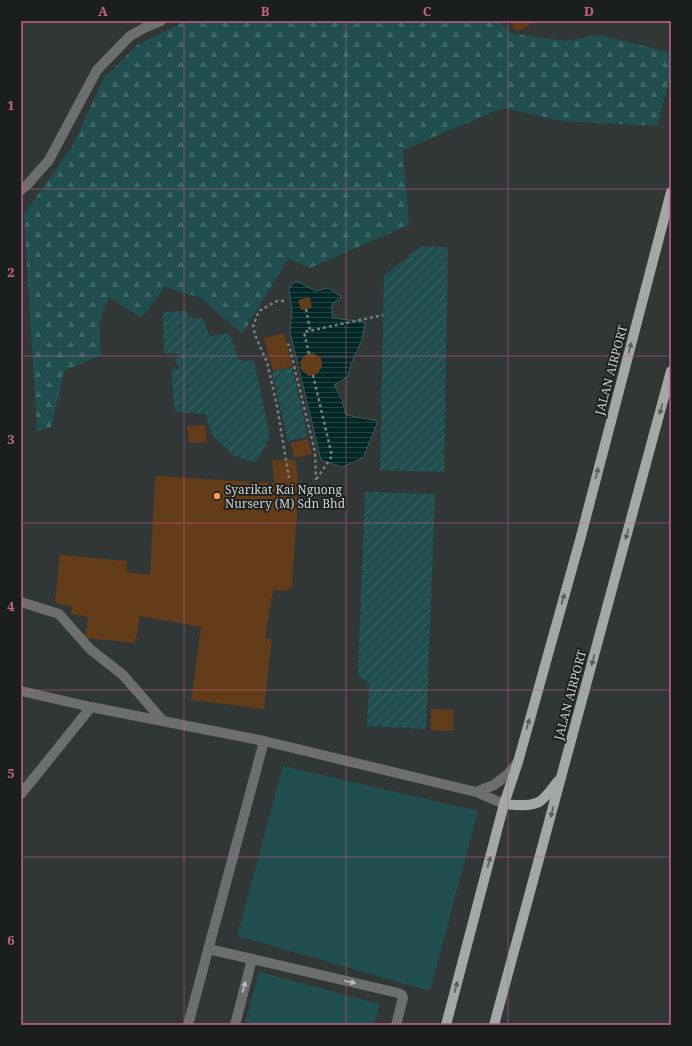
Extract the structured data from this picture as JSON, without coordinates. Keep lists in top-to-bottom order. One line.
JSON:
{"streets":{"main road":["JALAN AIRPORT"]},"places":["Syarikat Kai Nguong Nursery (M) Sdn Bhd"],"grid":{"columns":["A","B","C","D"],"rows":["1","2","3","4","5","6"]}}
